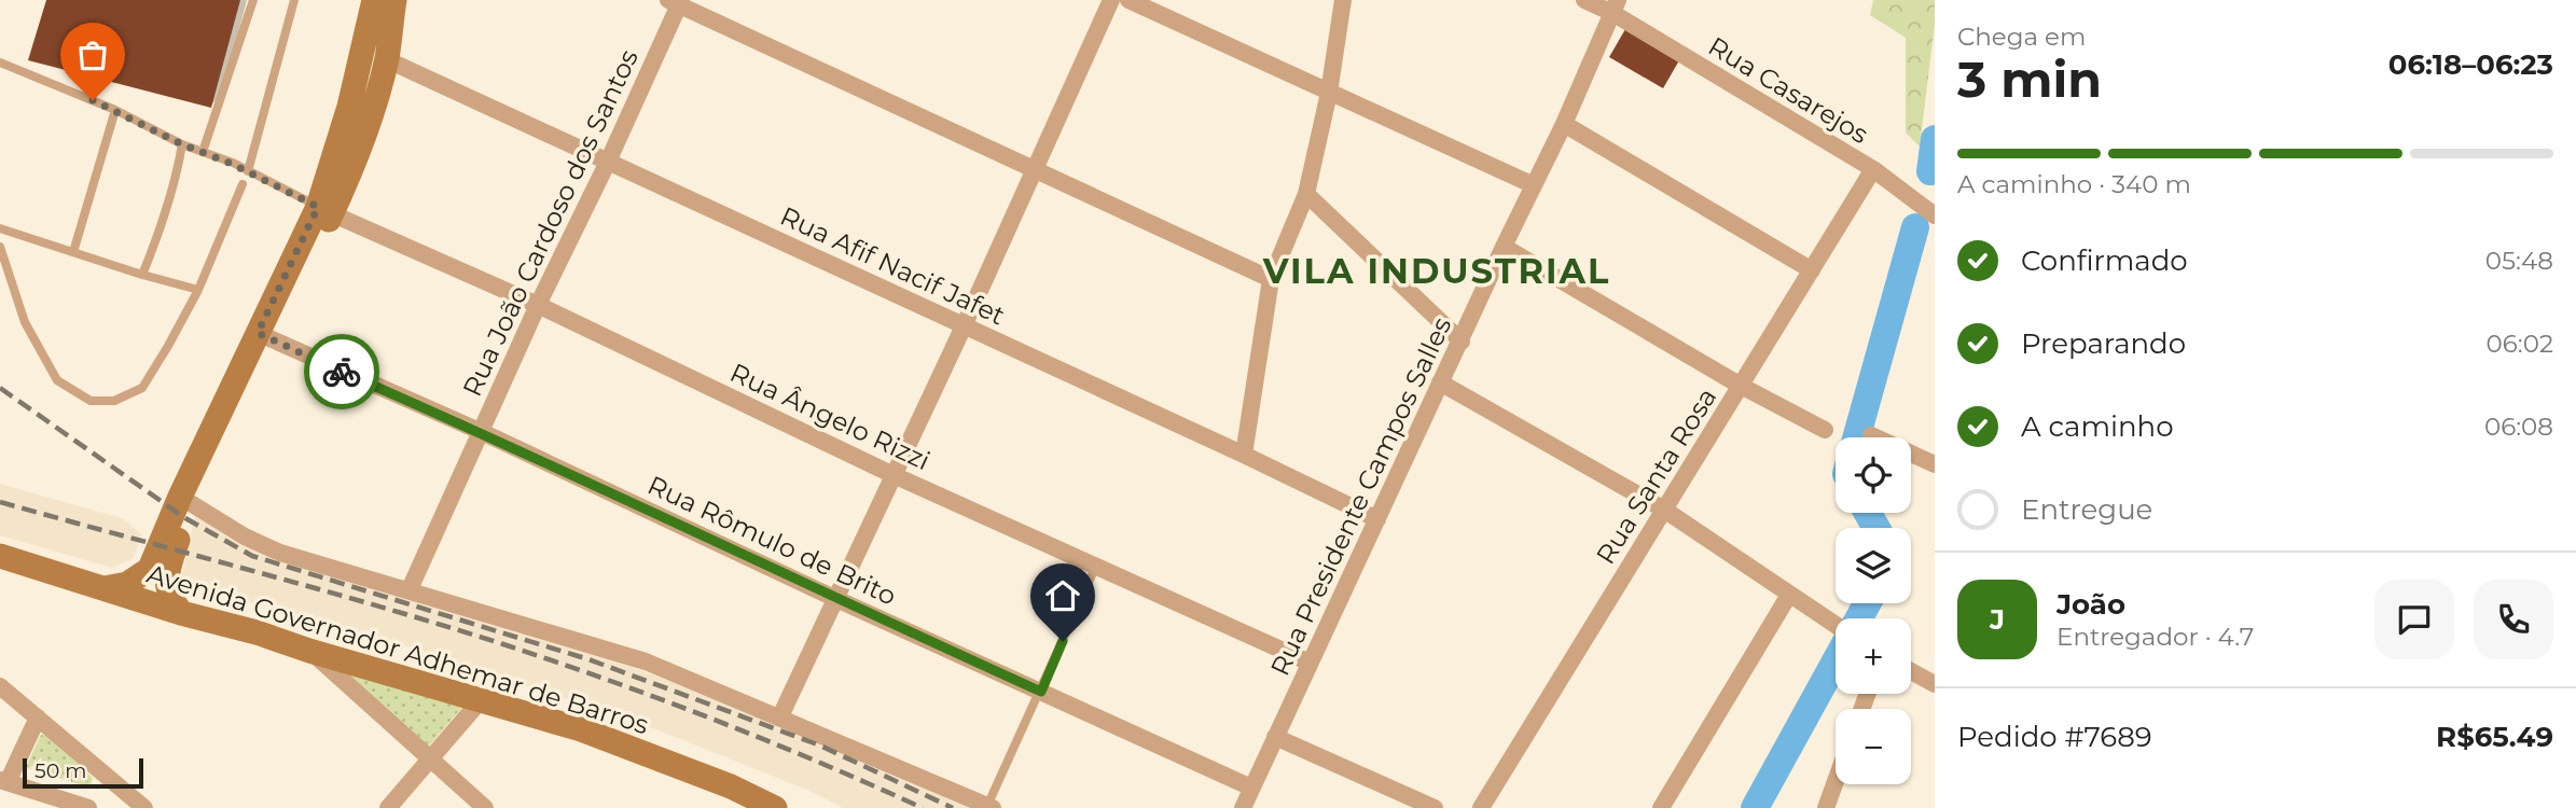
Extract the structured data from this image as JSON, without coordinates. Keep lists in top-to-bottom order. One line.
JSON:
{"streets":{"main road":["Avenida Governador Adhemar de Barros"],"street":["Rua Casarejos","Rua João Cardoso dos Santos","Rua Afif Nacif Jafet","Rua Ângelo Rizzi","Rua Santa Rosa","Rua Presidente Campos Salles","Rua Rômulo de Brito"]},"crossings":[["Rua Casarejos","Rua Santa Rosa"],["Rua Casarejos","Rua Presidente Campos Salles"],["Rua João Cardoso dos Santos","Rua Afif Nacif Jafet"],["Rua João Cardoso dos Santos","Rua Ângelo Rizzi"],["Rua João Cardoso dos Santos","Rua Rômulo de Brito"],["Rua Afif Nacif Jafet","Rua Presidente Campos Salles"],["Rua Ângelo Rizzi","Rua Presidente Campos Salles"],["Rua Presidente Campos Salles","Rua Rômulo de Brito"]],"districts":["VILA INDUSTRIAL"],"scale_bar":"50 m","page":{"heading":["3 min","Chega em","06:18–06:23"],"panel":["João","Entregador · 4.7","Pedido #7689","R$65.49"],"bar":"A caminho · 340 m","list":[["Confirmado","05:48"],["Preparando","06:02"],["A caminho","06:08"],"Entregue"],"map_buttons":["+","−"],"round":"J","scale":"50 m"}}
